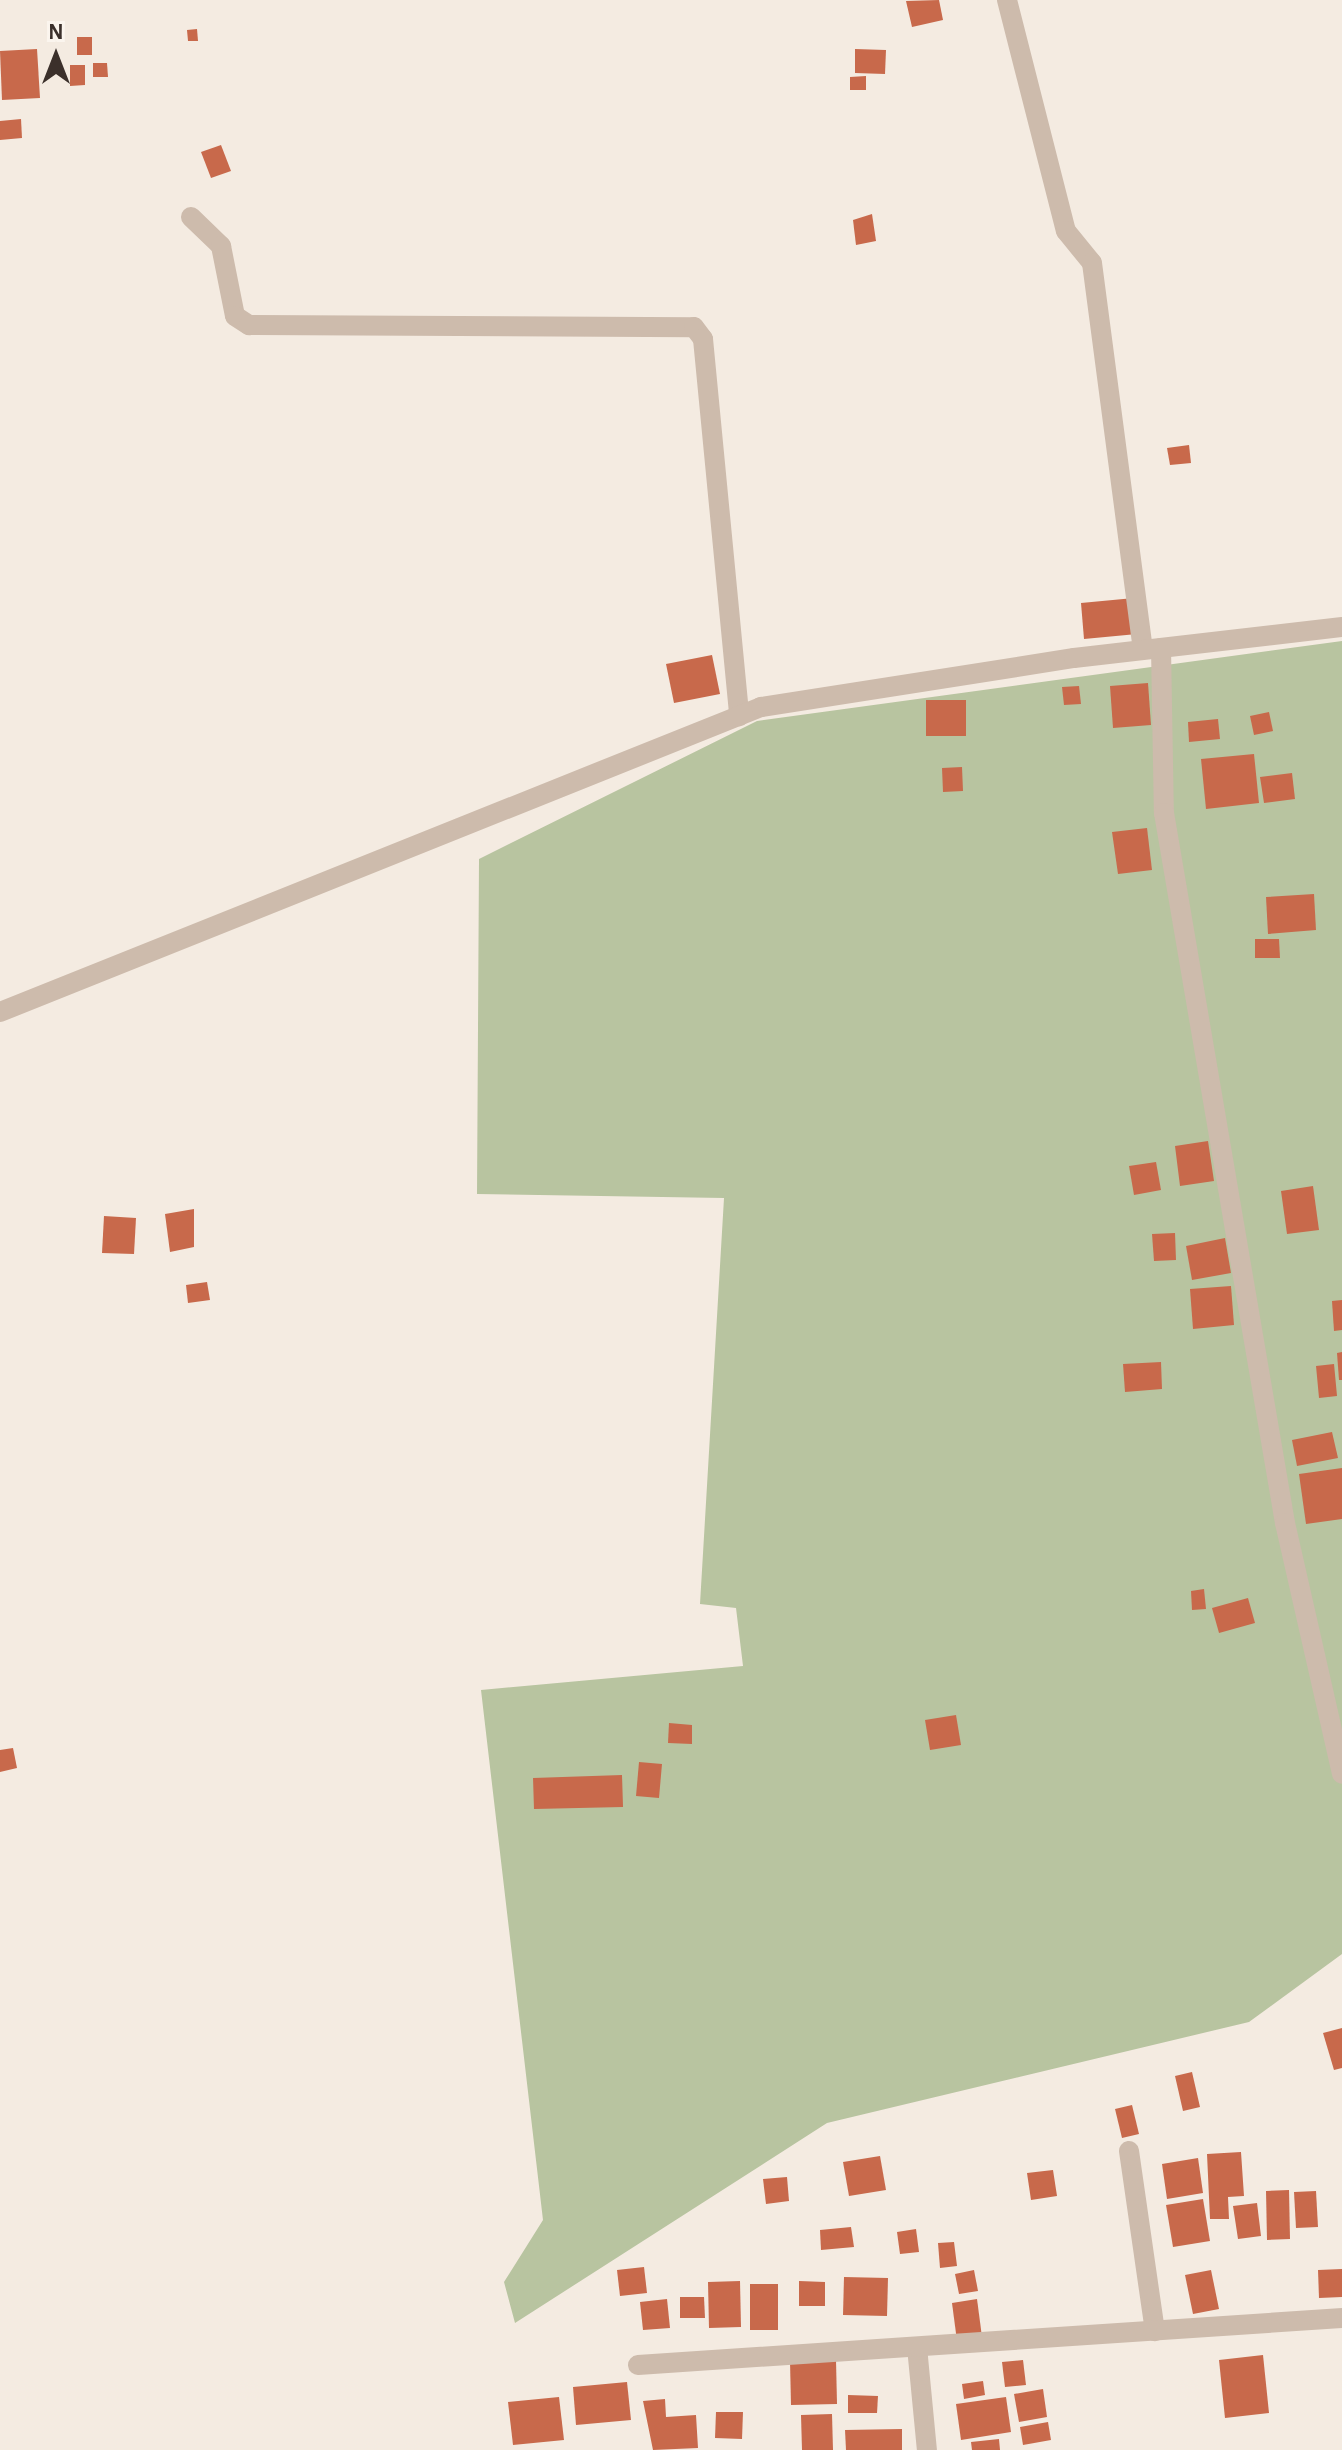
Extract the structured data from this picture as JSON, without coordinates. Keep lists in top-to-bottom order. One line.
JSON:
{"north":"top"}
